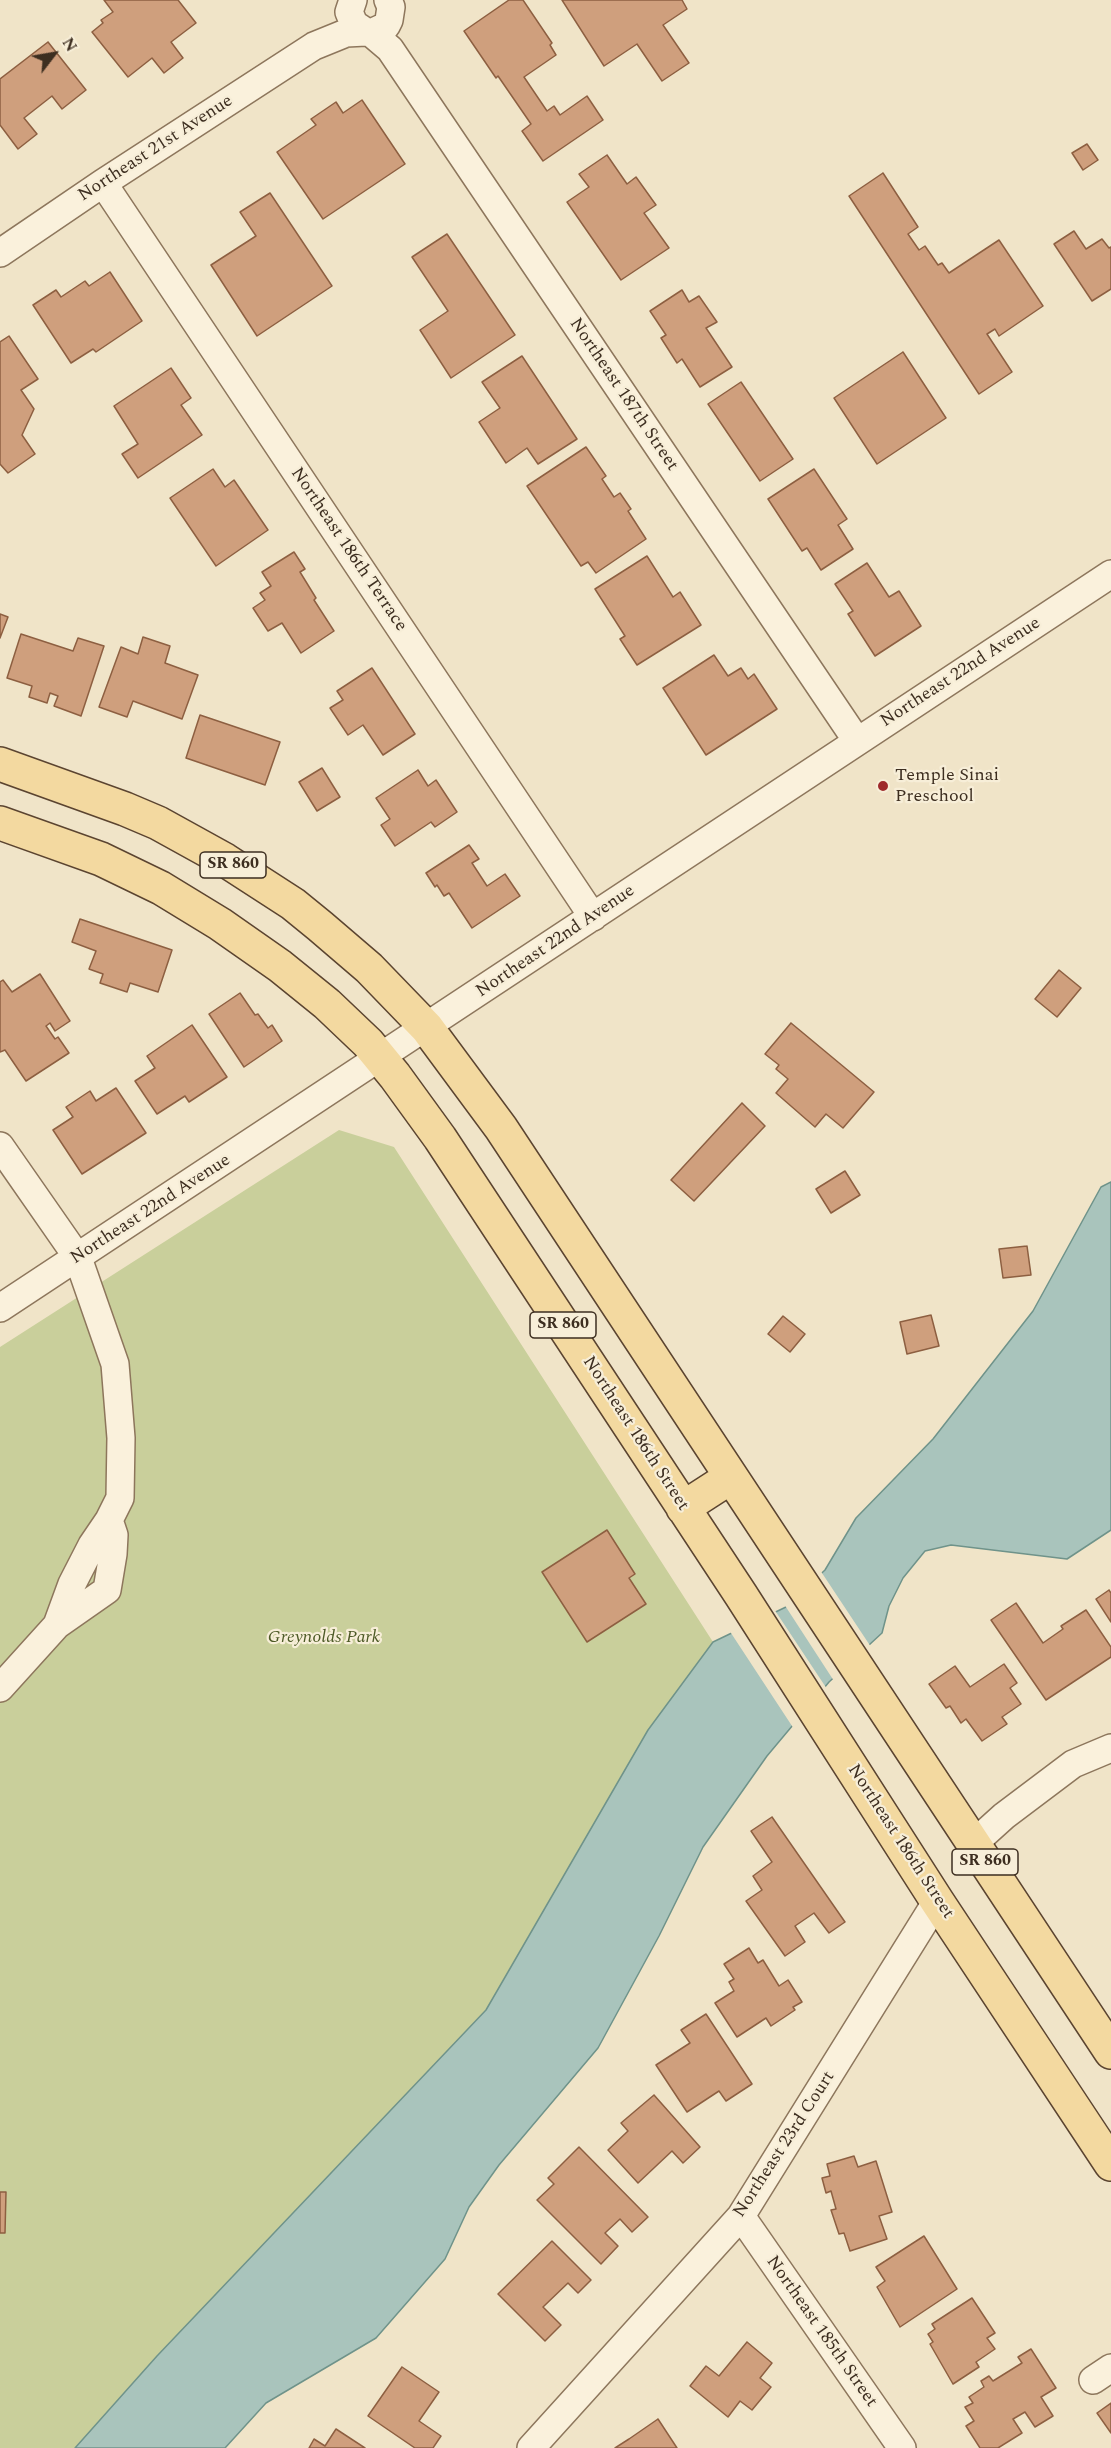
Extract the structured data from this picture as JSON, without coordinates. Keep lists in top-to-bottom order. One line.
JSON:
{"streets":{"main road":["SR 860","Northeast 186th Street"],"street":["Northeast 21st Avenue","Northeast 187th Street","Northeast 186th Terrace","Northeast 22nd Avenue","Northeast 23rd Court","Northeast 185th Street"]},"crossings":[["Northeast 21st Avenue","Northeast 187th Street"],["Northeast 21st Avenue","Northeast 186th Terrace"],["Northeast 187th Street","Northeast 22nd Avenue"],["Northeast 186th Terrace","Northeast 22nd Avenue"],["Northeast 22nd Avenue","SR 860"],["Northeast 22nd Avenue","Northeast 186th Street"],["Northeast 186th Street","Northeast 23rd Court"],["Northeast 23rd Court","Northeast 185th Street"]],"parks":["Greynolds Park"],"places":["Temple Sinai Preschool"],"north":"top right"}
